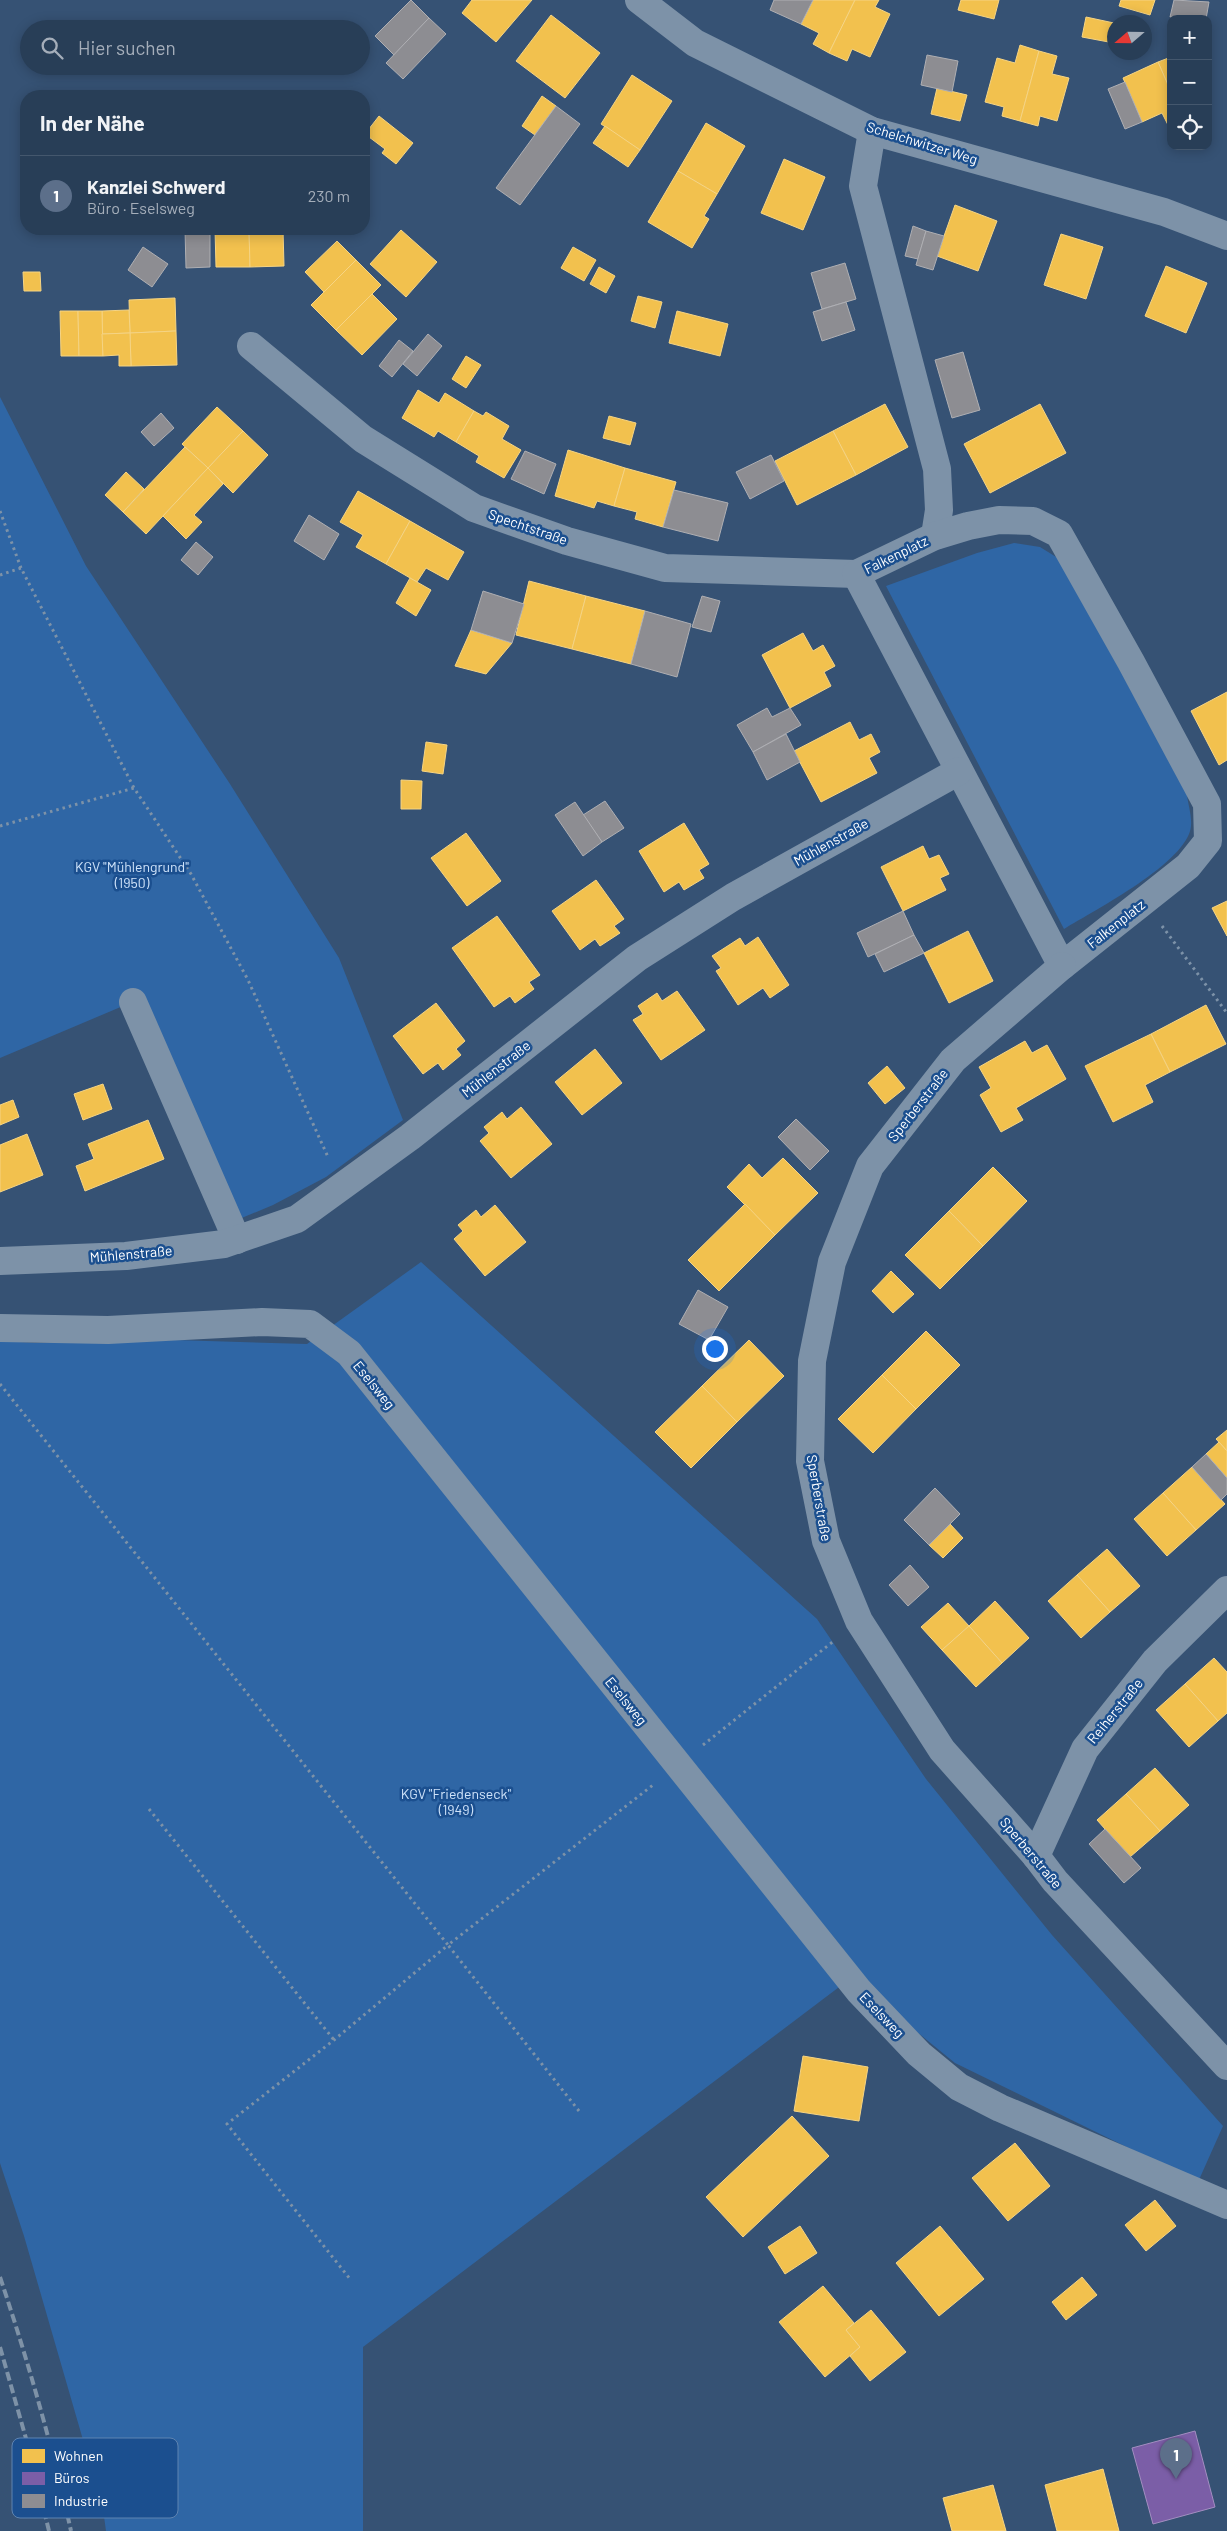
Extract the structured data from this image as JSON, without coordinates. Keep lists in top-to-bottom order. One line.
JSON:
{"streets":{"street":["Schelchwitzer Weg","Spechtstraße","Falkenplatz","Mühlenstraße","Sperberstraße","Eselsweg","Reiherstraße"]},"crossings":[["Spechtstraße","Falkenplatz"],["Falkenplatz","Mühlenstraße"],["Falkenplatz","Sperberstraße"],["Sperberstraße","Reiherstraße"]],"parks":["KGV \"Mühlengrund\" (1950)","KGV \"Friedenseck\" (1949)"],"legend":["Wohnen","Büros","Industrie"],"north":"left","page":{"map_buttons":["+","−"],"search":"Hier suchen","heading":"In der Nähe","list":[{"mark":"1","name":"Kanzlei Schwerd","note":"Büro · Eselsweg","value":"230 m"}],"pins":"1"}}
